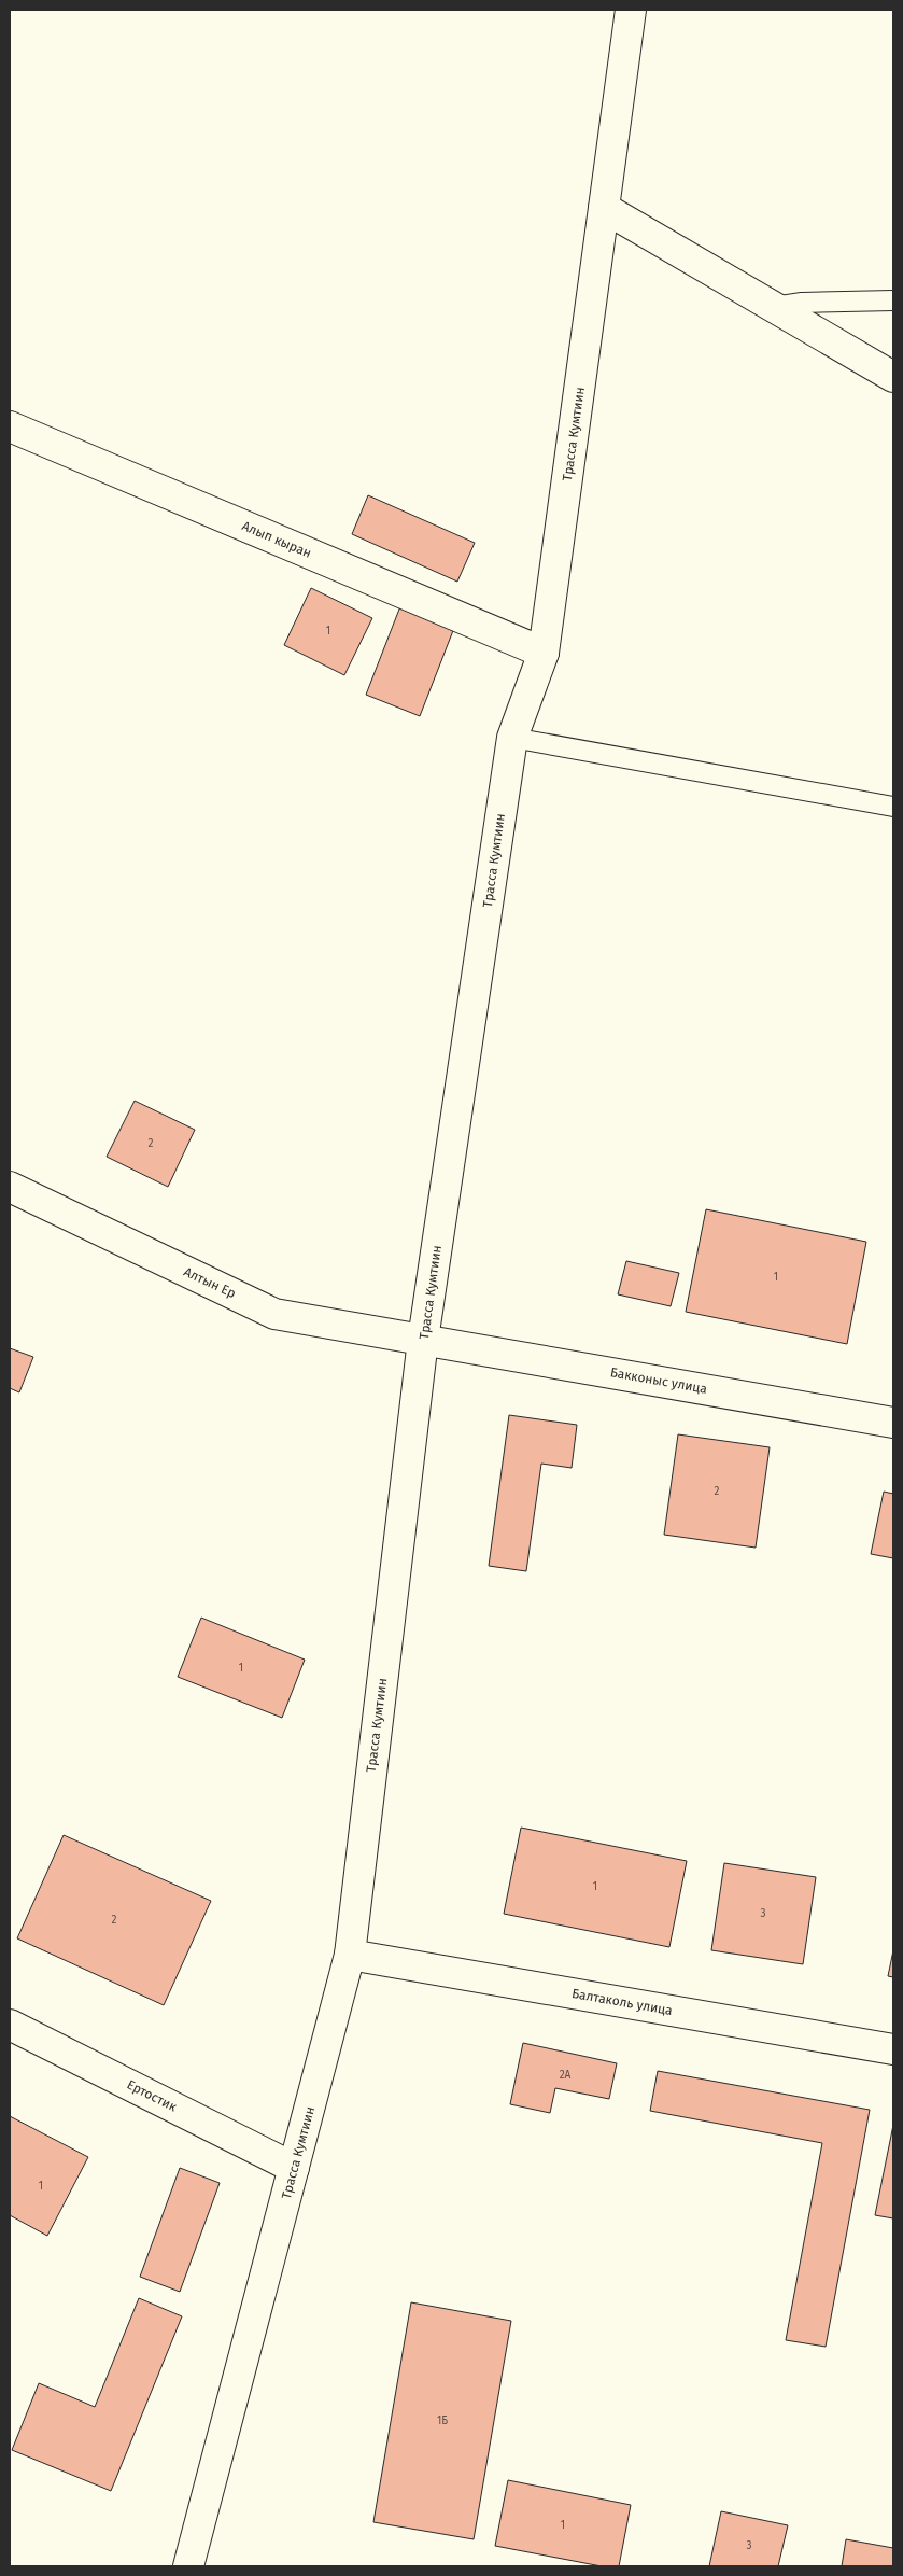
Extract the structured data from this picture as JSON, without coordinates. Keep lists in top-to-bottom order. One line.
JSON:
{"streets":{"street":["Трасса Кумтиин","Алып кыран","Алтын Ер","Бакконыс улица","Балтаколь улица","Ертостик"]},"crossings":[["Трасса Кумтиин","Алып кыран"],["Трасса Кумтиин","Алтын Ер"],["Трасса Кумтиин","Бакконыс улица"],["Трасса Кумтиин","Балтаколь улица"],["Трасса Кумтиин","Ертостик"],["Алтын Ер","Бакконыс улица"]],"house_numbers":["1","2","1","2","1","1","3","2","2А","1","1Б","1","3"]}
